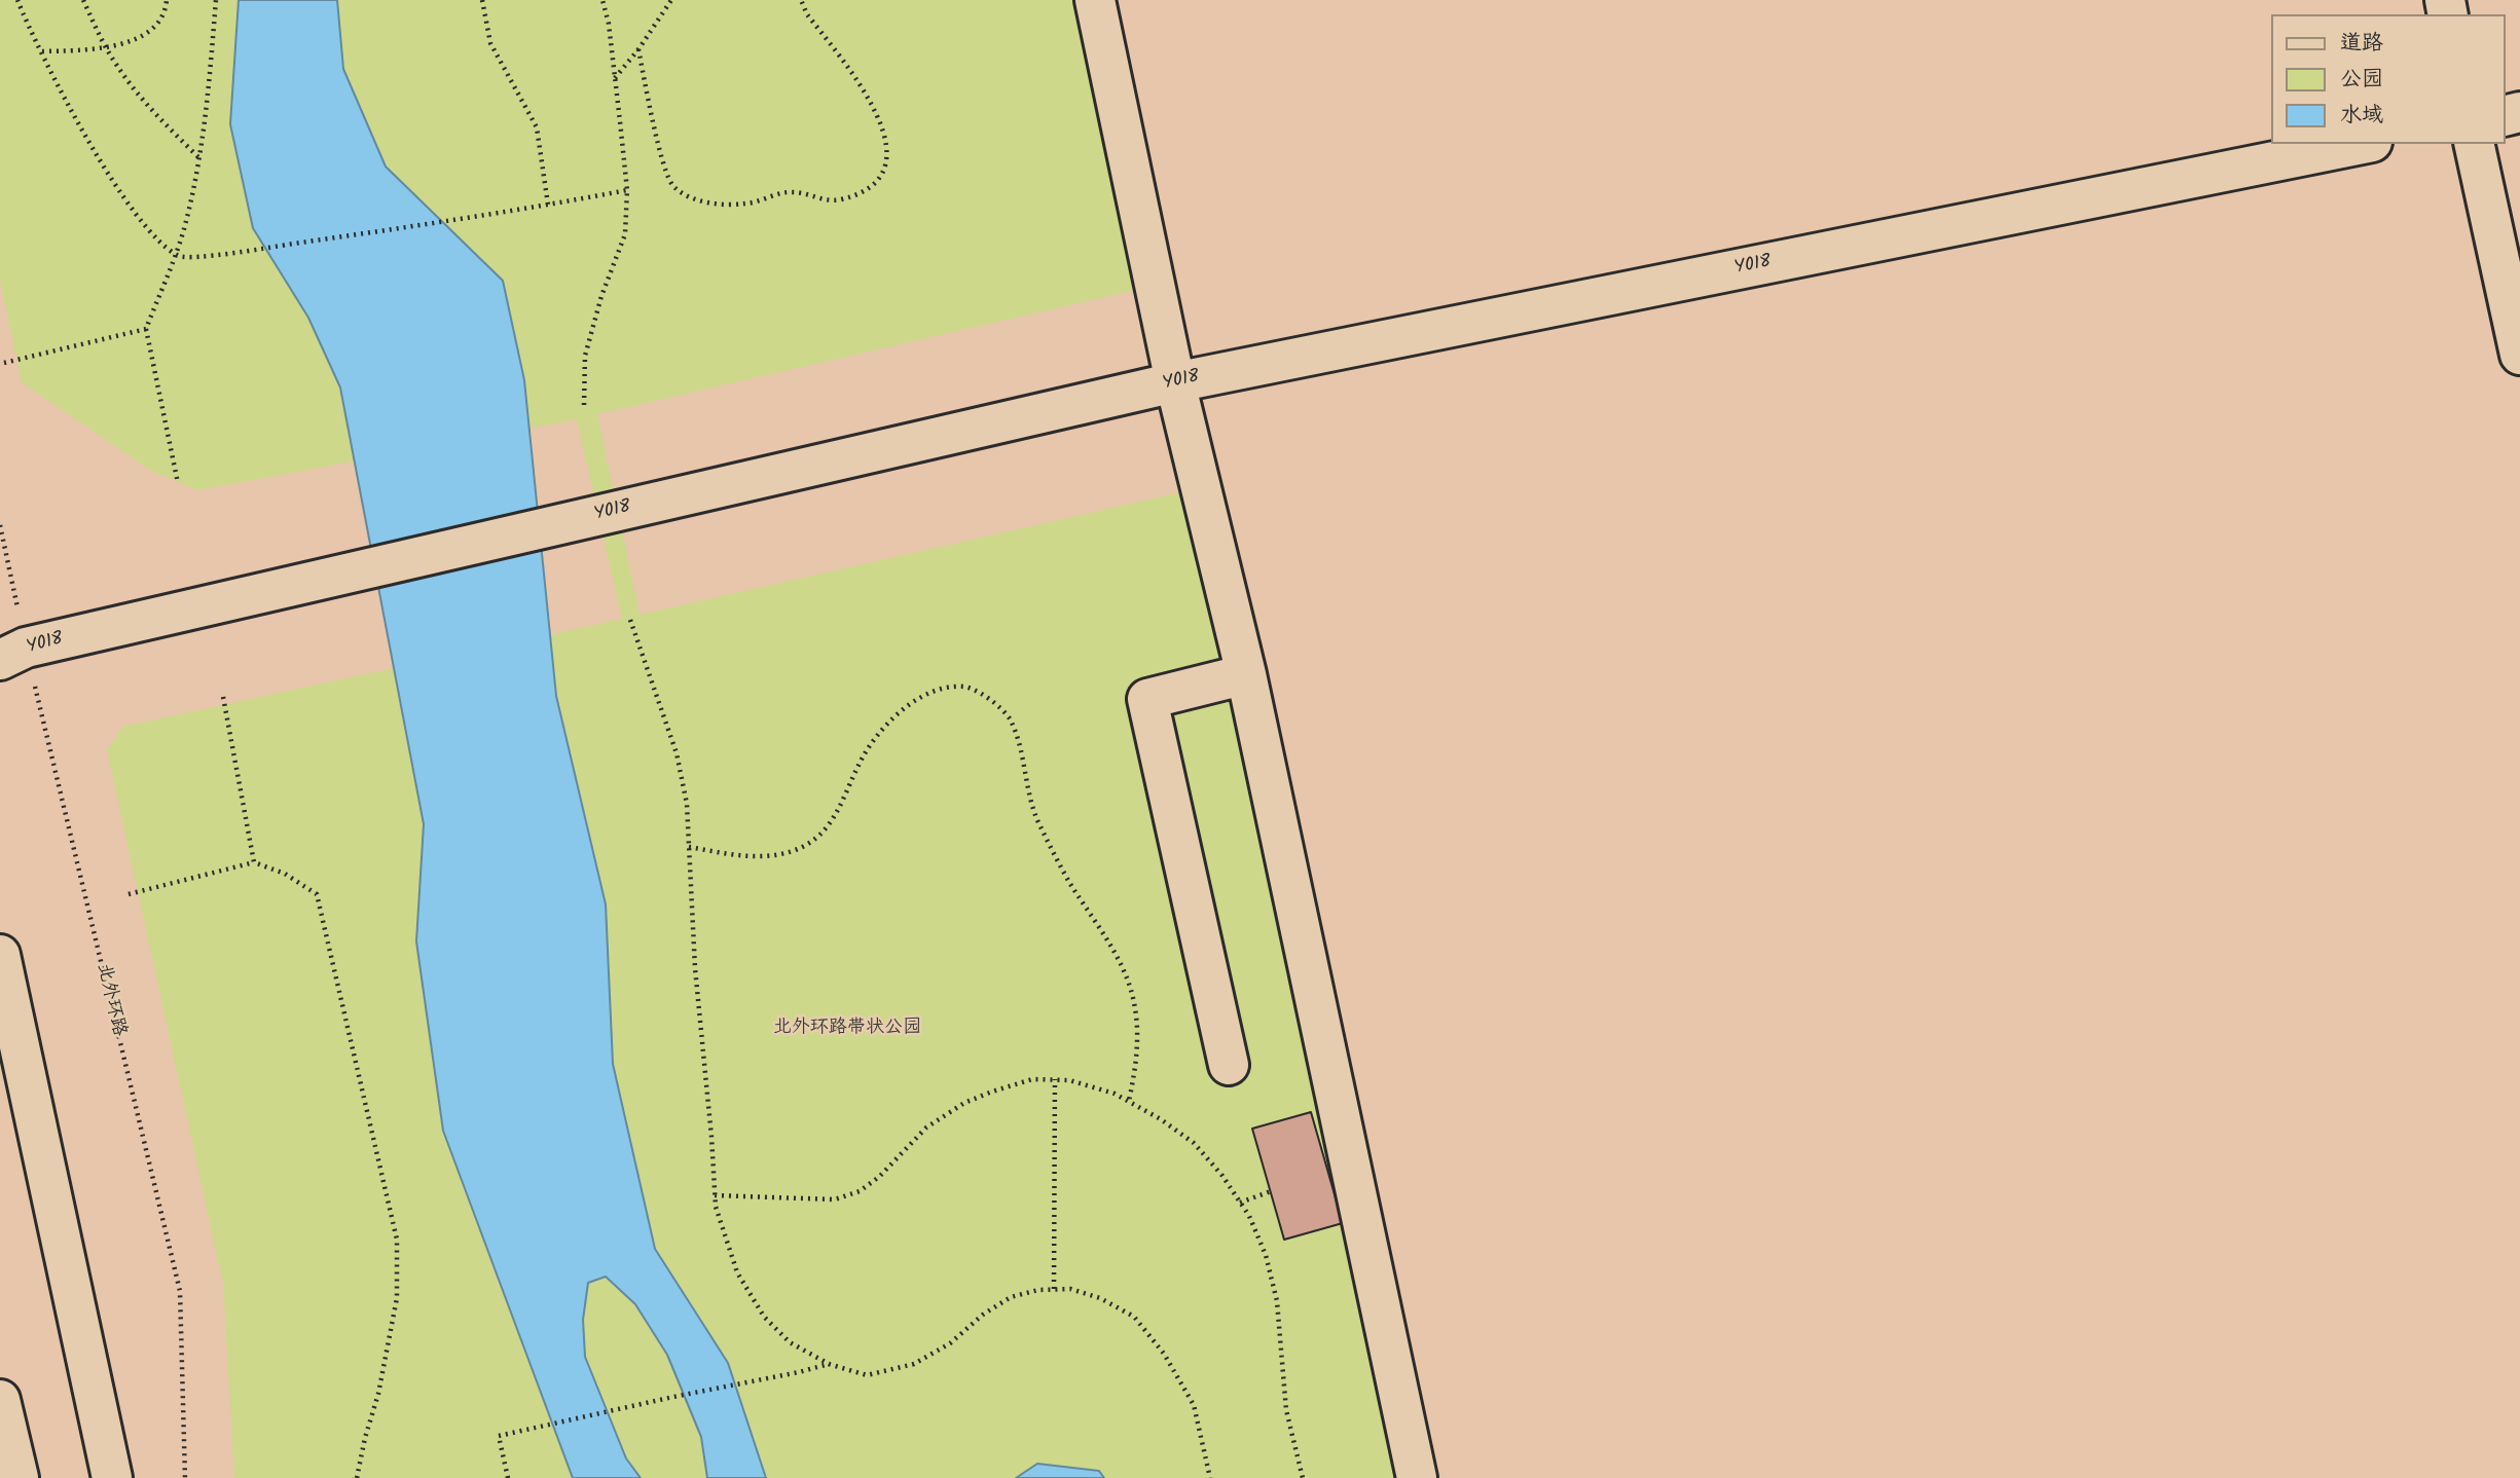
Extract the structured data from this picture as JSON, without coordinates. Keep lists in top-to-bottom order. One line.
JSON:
{"streets":{"street":["Y018"],"path":["北外环路"]},"crossings":[["Y018","北外环路"]],"parks":["北外环路带状公园"],"legend":["道路","公园","水域"]}
